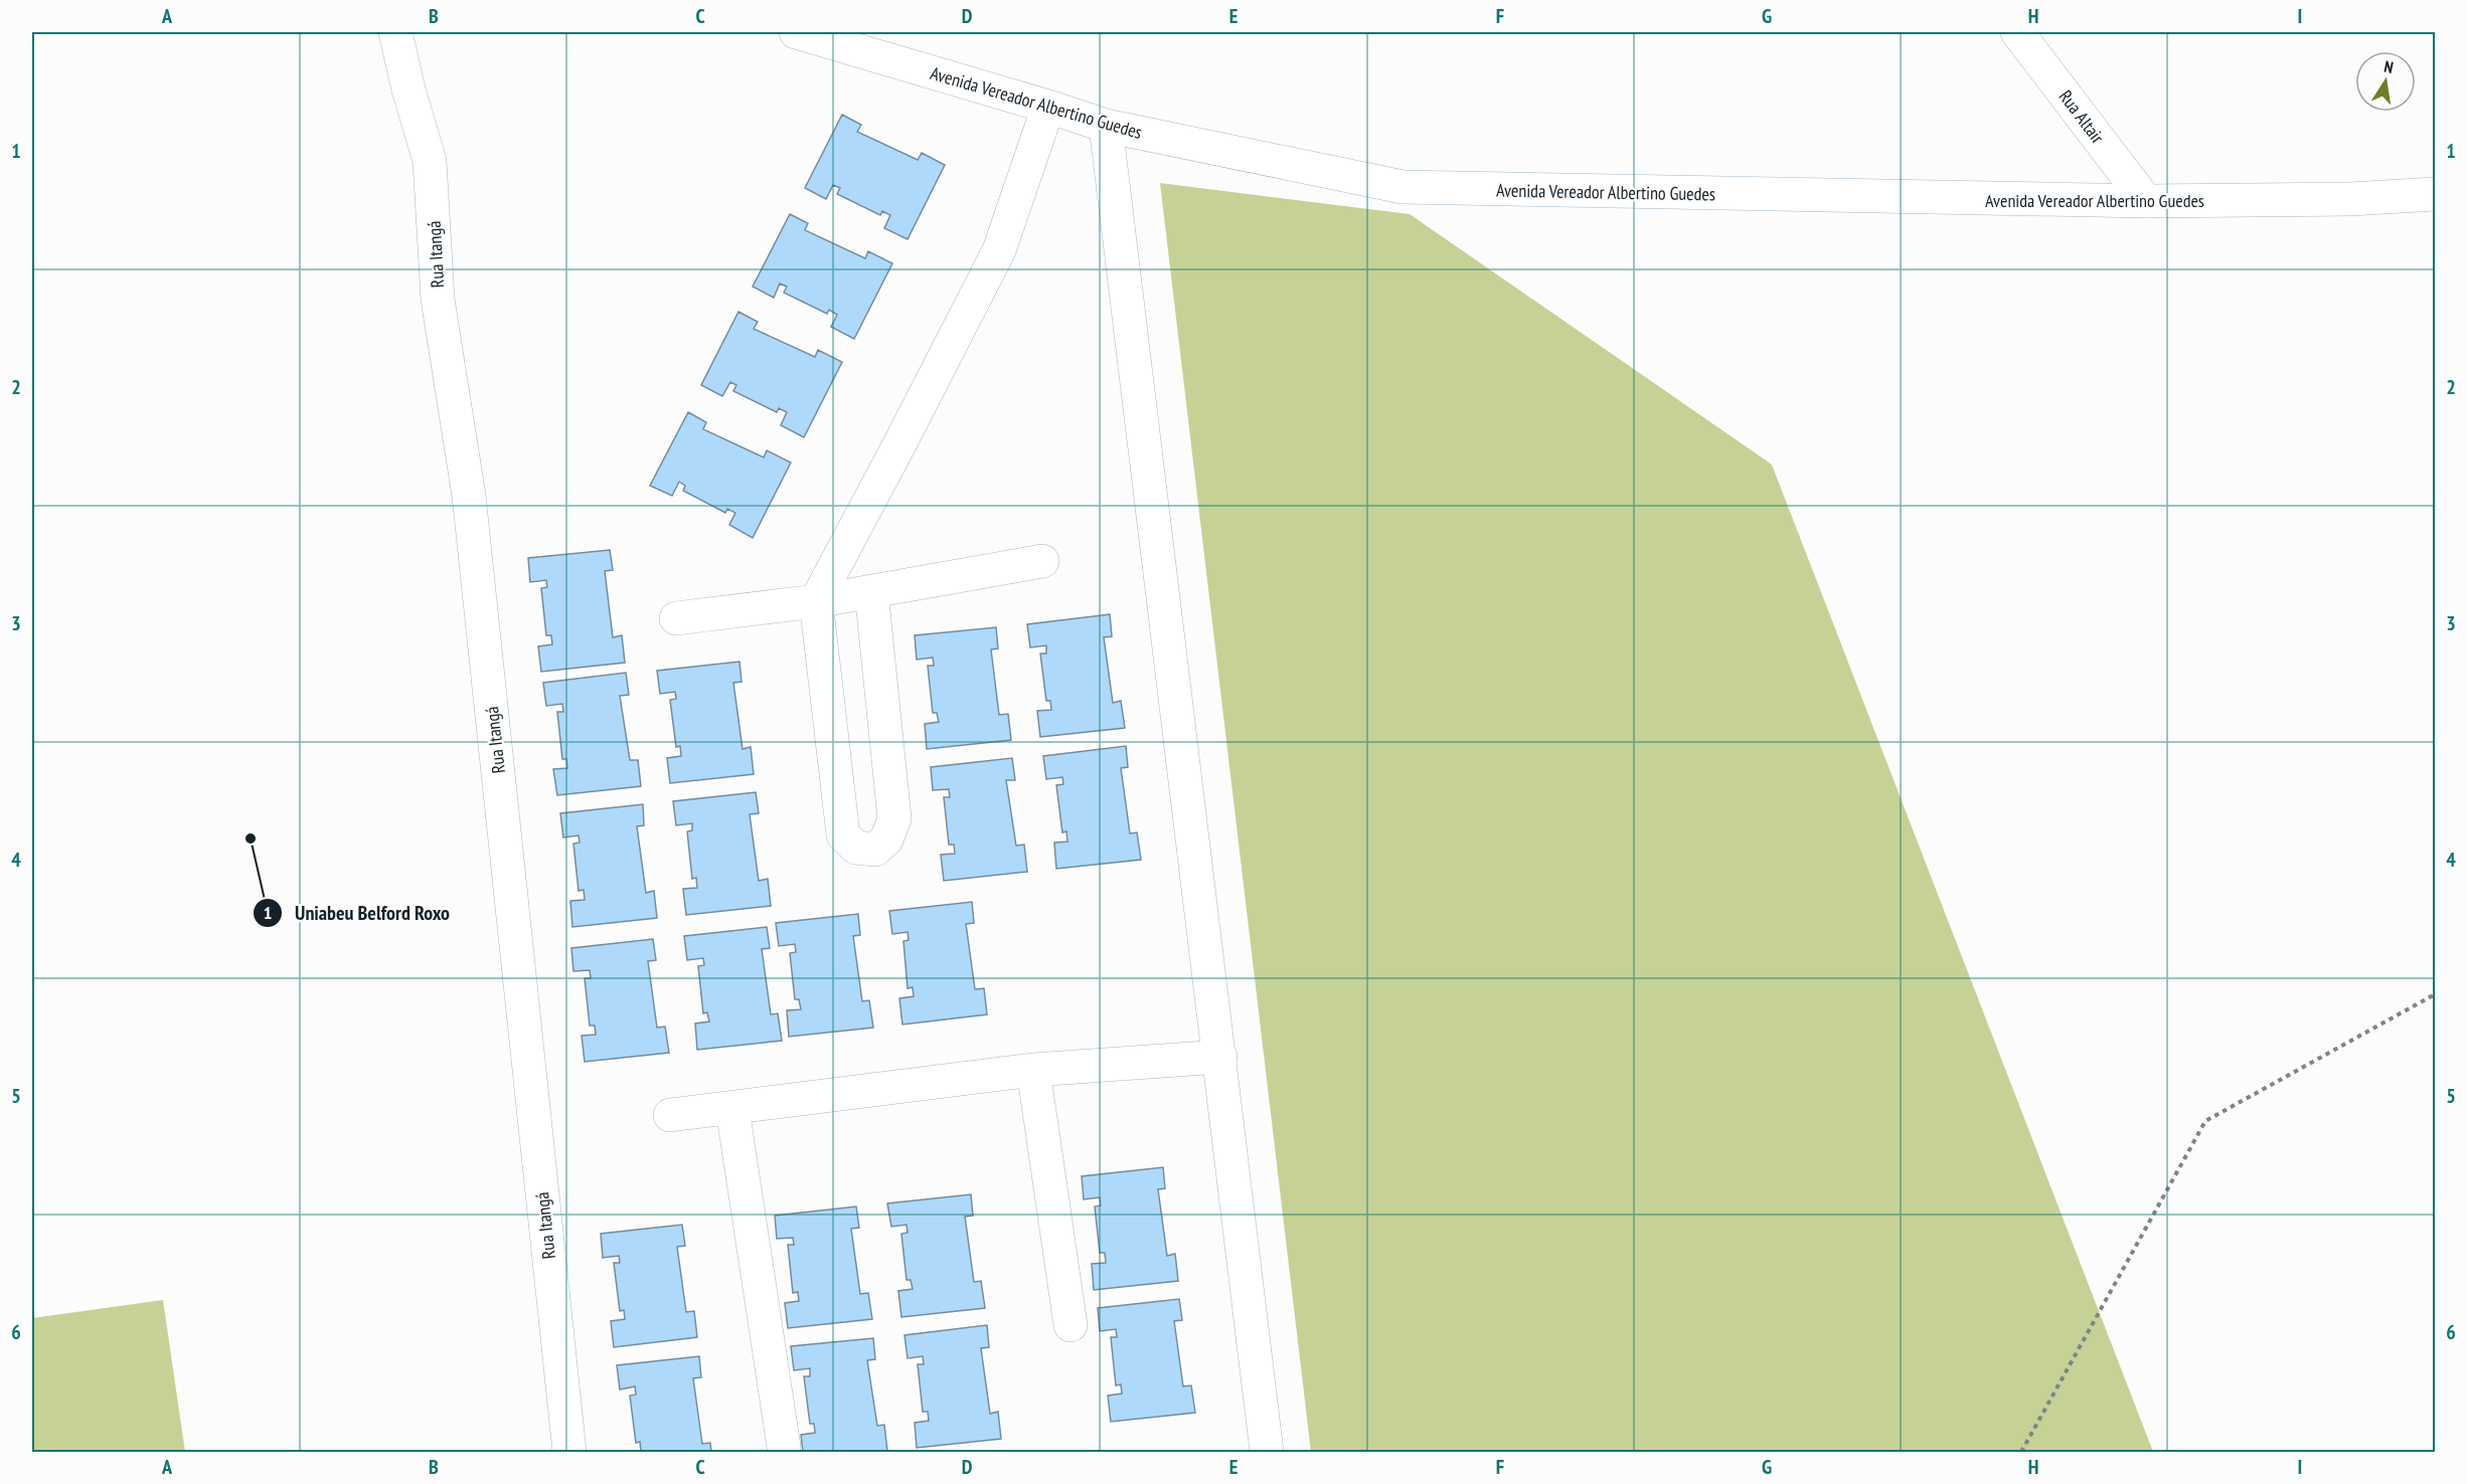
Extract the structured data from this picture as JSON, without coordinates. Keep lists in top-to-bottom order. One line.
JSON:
{"streets":{"street":["Avenida Vereador Albertino Guedes","Rua Altair","Rua Itangá"]},"crossings":[["Avenida Vereador Albertino Guedes","Rua Altair"]],"places":["Uniabeu Belford Roxo"],"north":"top","grid":{"columns":["A","B","C","D","E","F","G","H","I"],"rows":["1","2","3","4","5","6"]}}
